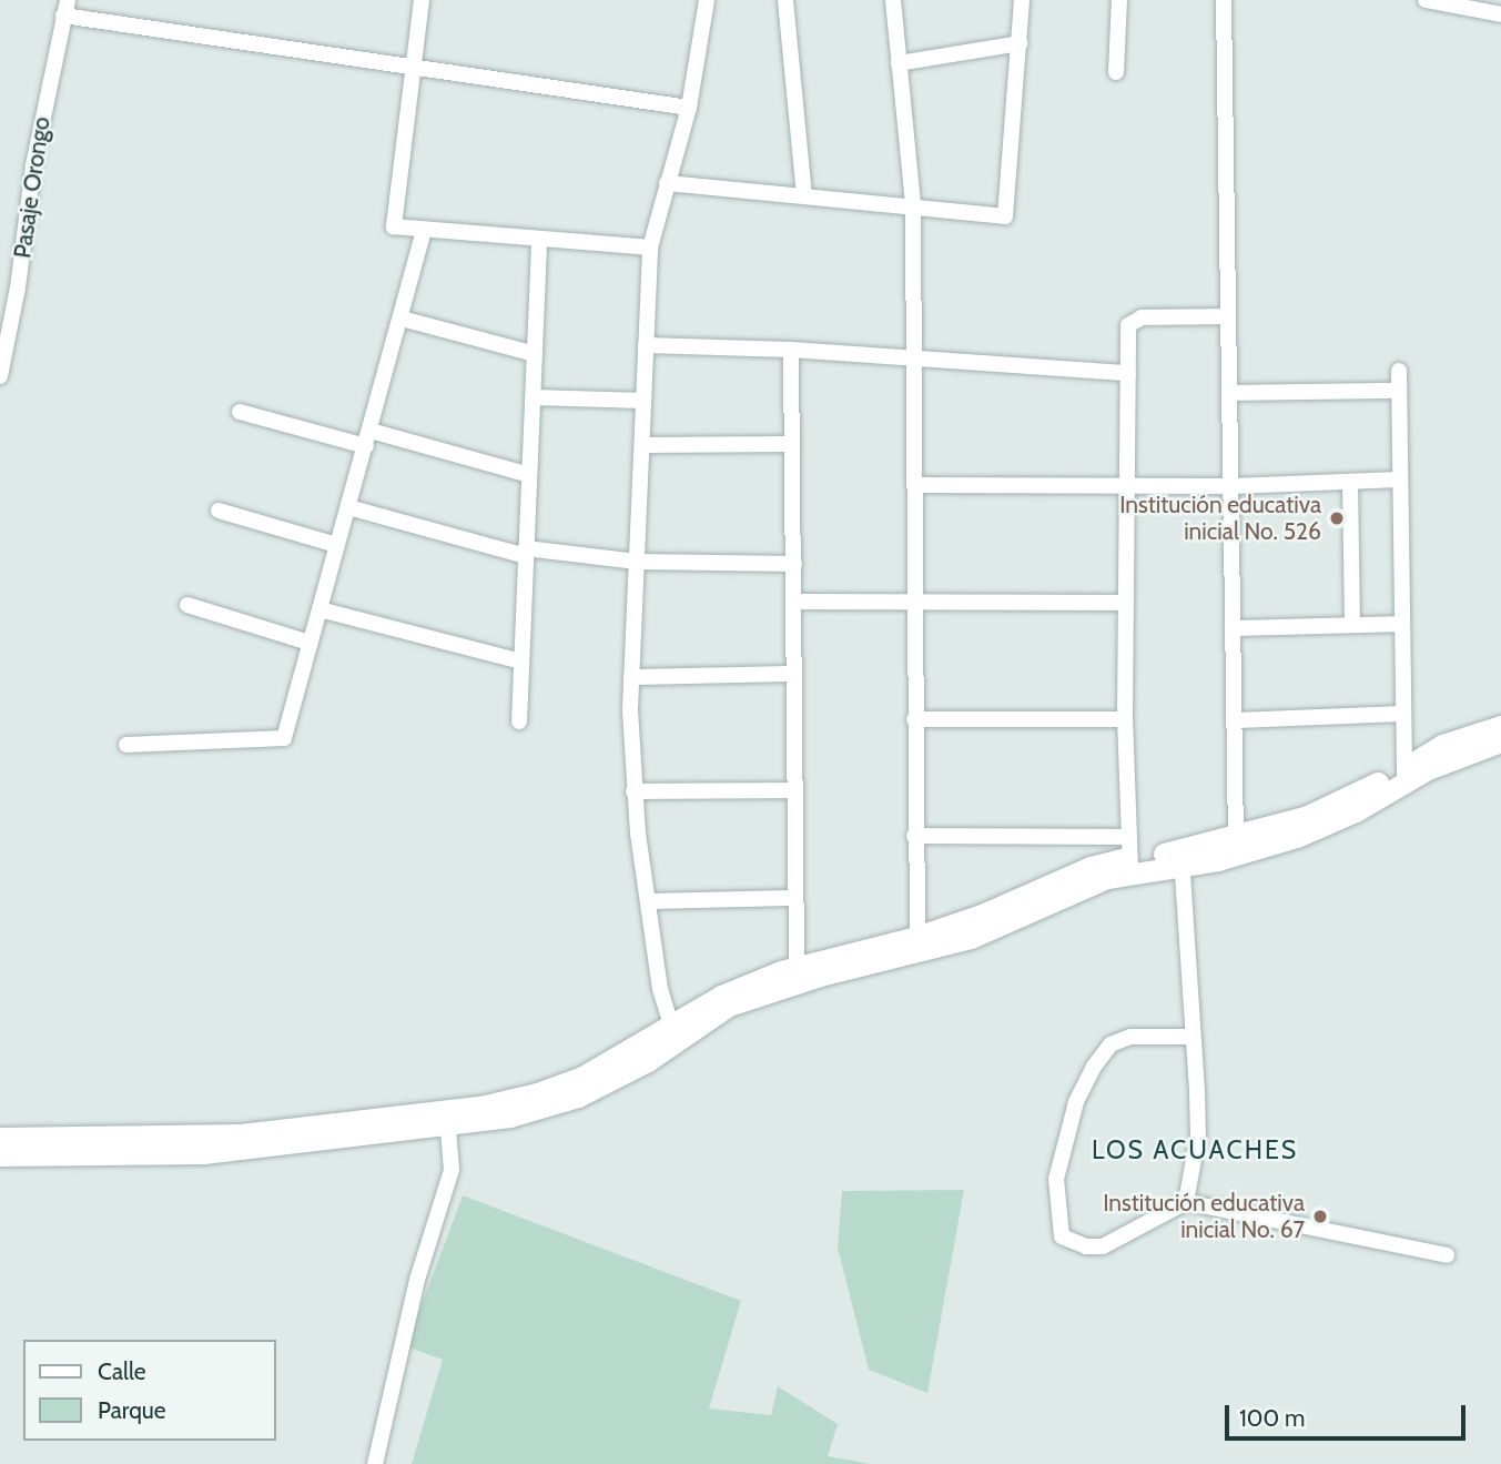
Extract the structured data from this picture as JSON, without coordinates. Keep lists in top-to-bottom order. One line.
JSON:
{"streets":{"street":["Pasaje Orongo"]},"districts":["LOS ACUACHES"],"places":["Institución educativa inicial No. 526","Institución educativa inicial No. 67"],"legend":["Calle","Parque"],"scale_bar":"100 m"}
